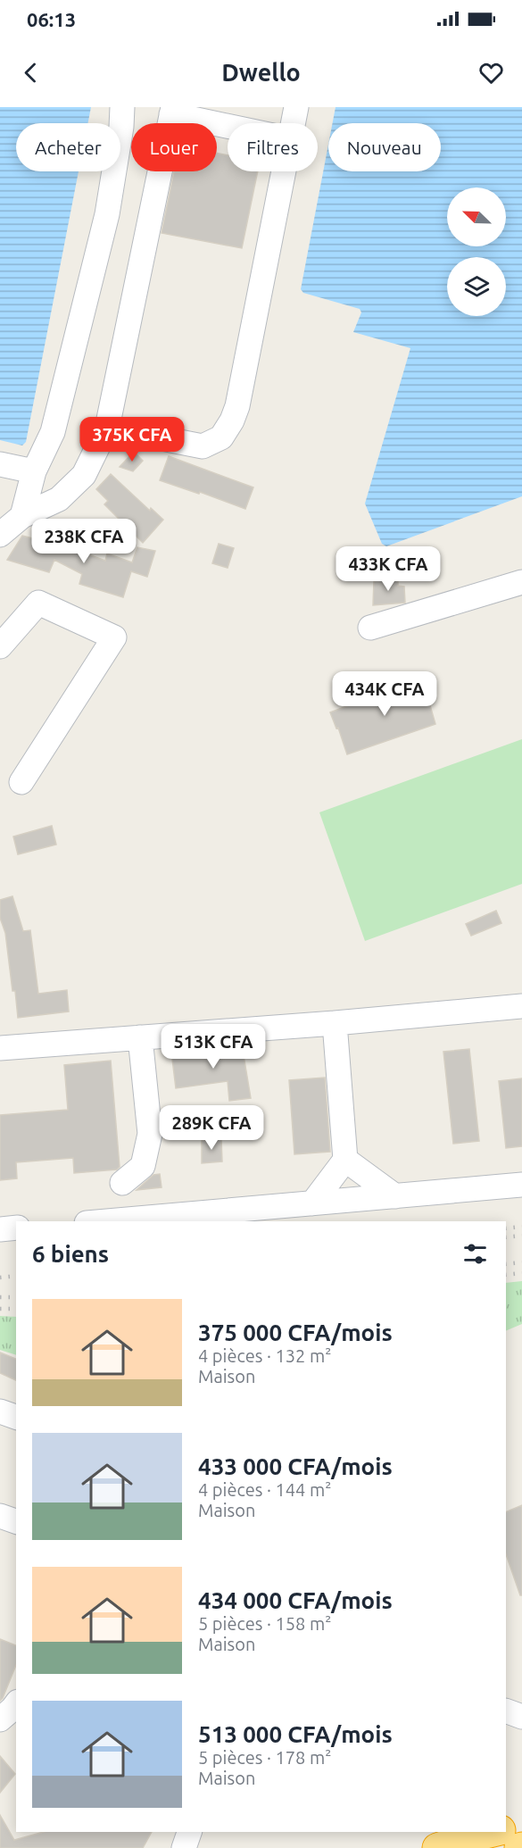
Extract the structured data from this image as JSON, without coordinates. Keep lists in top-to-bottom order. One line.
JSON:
{"north":"top left","page":{"status":"06:13","header":"Dwello","chip":["Acheter","Louer","Filtres","Nouveau"],"price":["375K CFA","238K CFA","433K CFA","434K CFA","513K CFA","289K CFA"],"heading":"6 biens","list":[{"name":"375 000 CFA/mois","note":"4 pièces · 132 m² · Maison"},{"name":"433 000 CFA/mois","note":"4 pièces · 144 m² · Maison"},{"name":"434 000 CFA/mois","note":"5 pièces · 158 m² · Maison"},{"name":"513 000 CFA/mois","note":"5 pièces · 178 m² · Maison"}]}}
